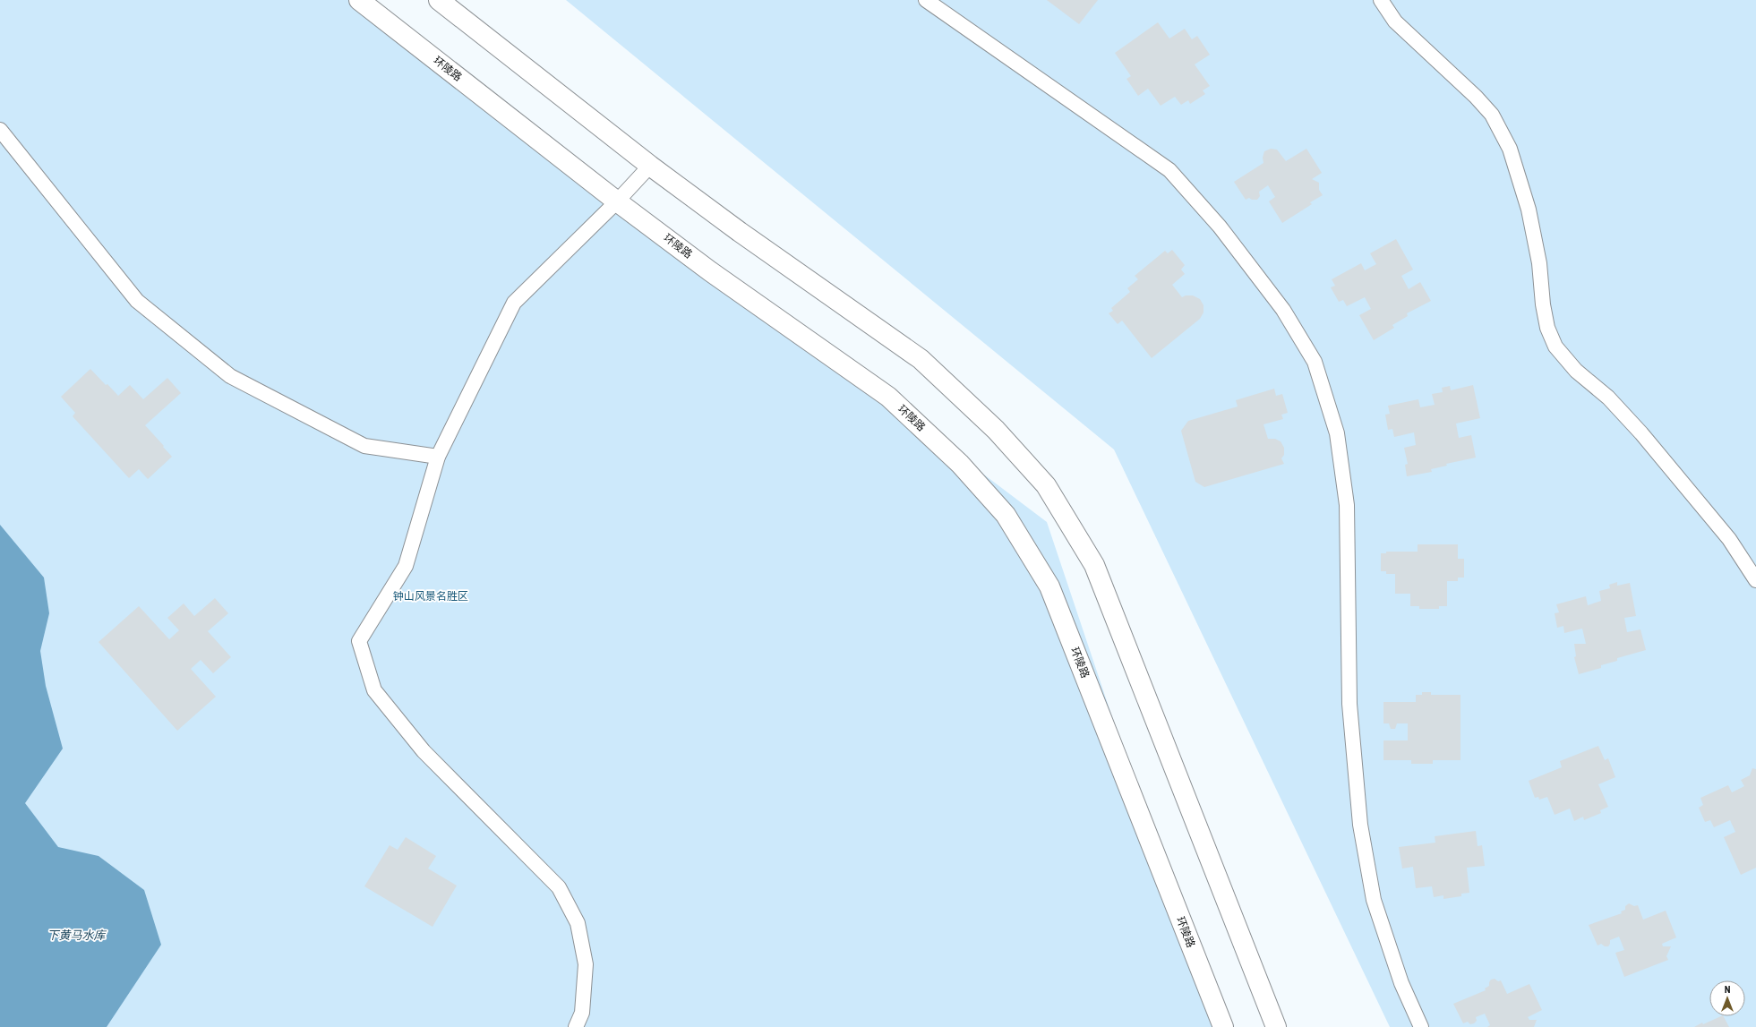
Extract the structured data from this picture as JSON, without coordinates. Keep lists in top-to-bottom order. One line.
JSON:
{"streets":{"main road":["环陵路"]},"water":["下黄马水库"],"parks":["钟山风景名胜区"],"north":"top"}
